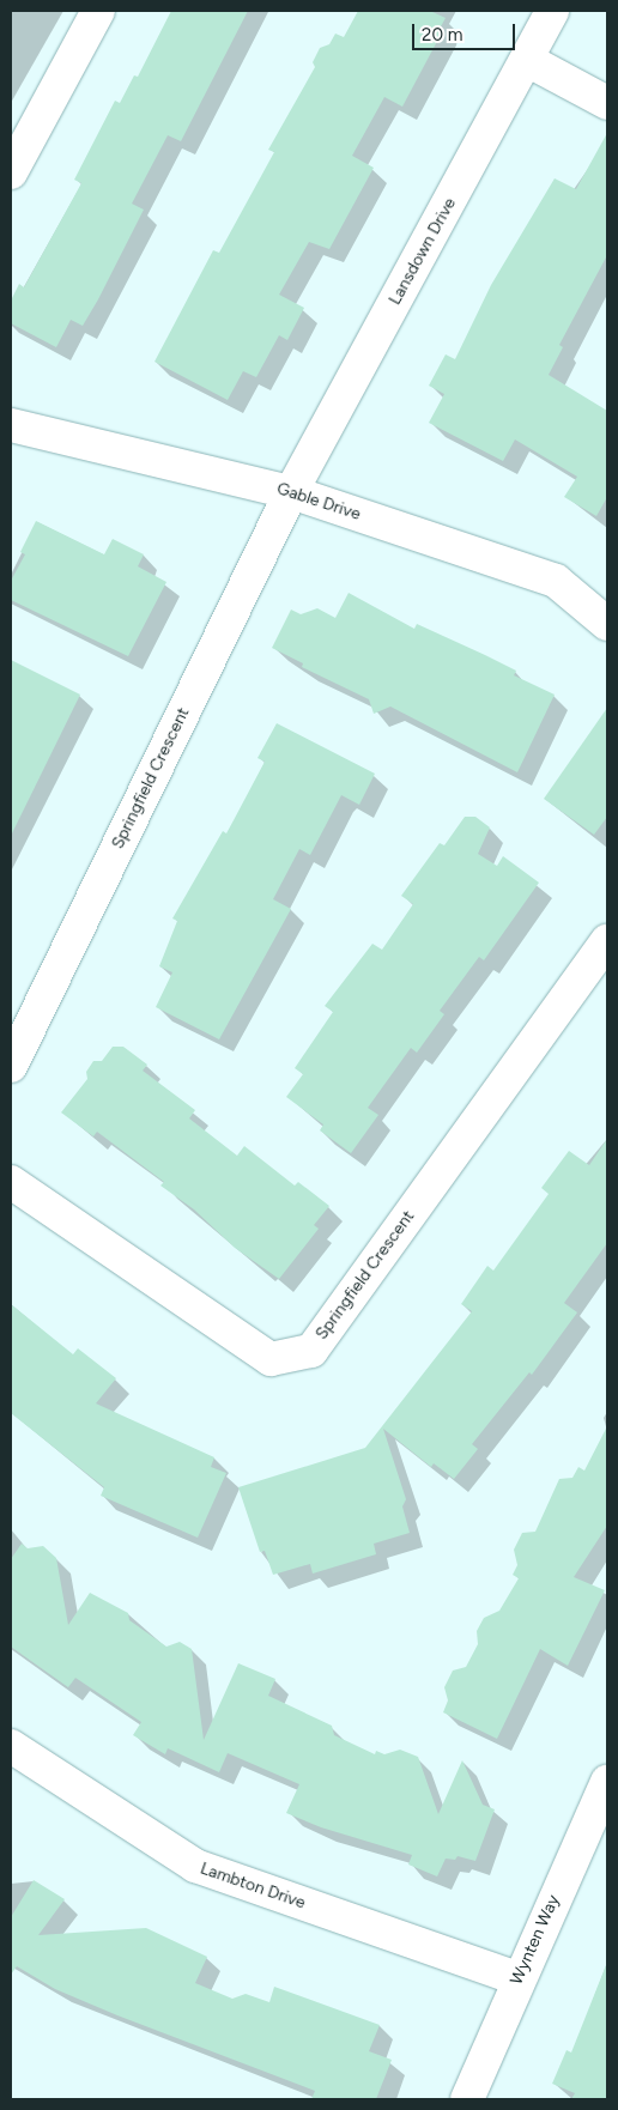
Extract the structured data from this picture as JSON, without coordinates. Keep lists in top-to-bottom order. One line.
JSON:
{"streets":{"street":["Lansdown Drive","Gable Drive","Springfield Crescent","Lambton Drive","Wynten Way"]},"crossings":[["Lansdown Drive","Gable Drive"],["Lansdown Drive","Springfield Crescent"],["Gable Drive","Springfield Crescent"],["Lambton Drive","Wynten Way"]],"scale_bar":"20 m"}
